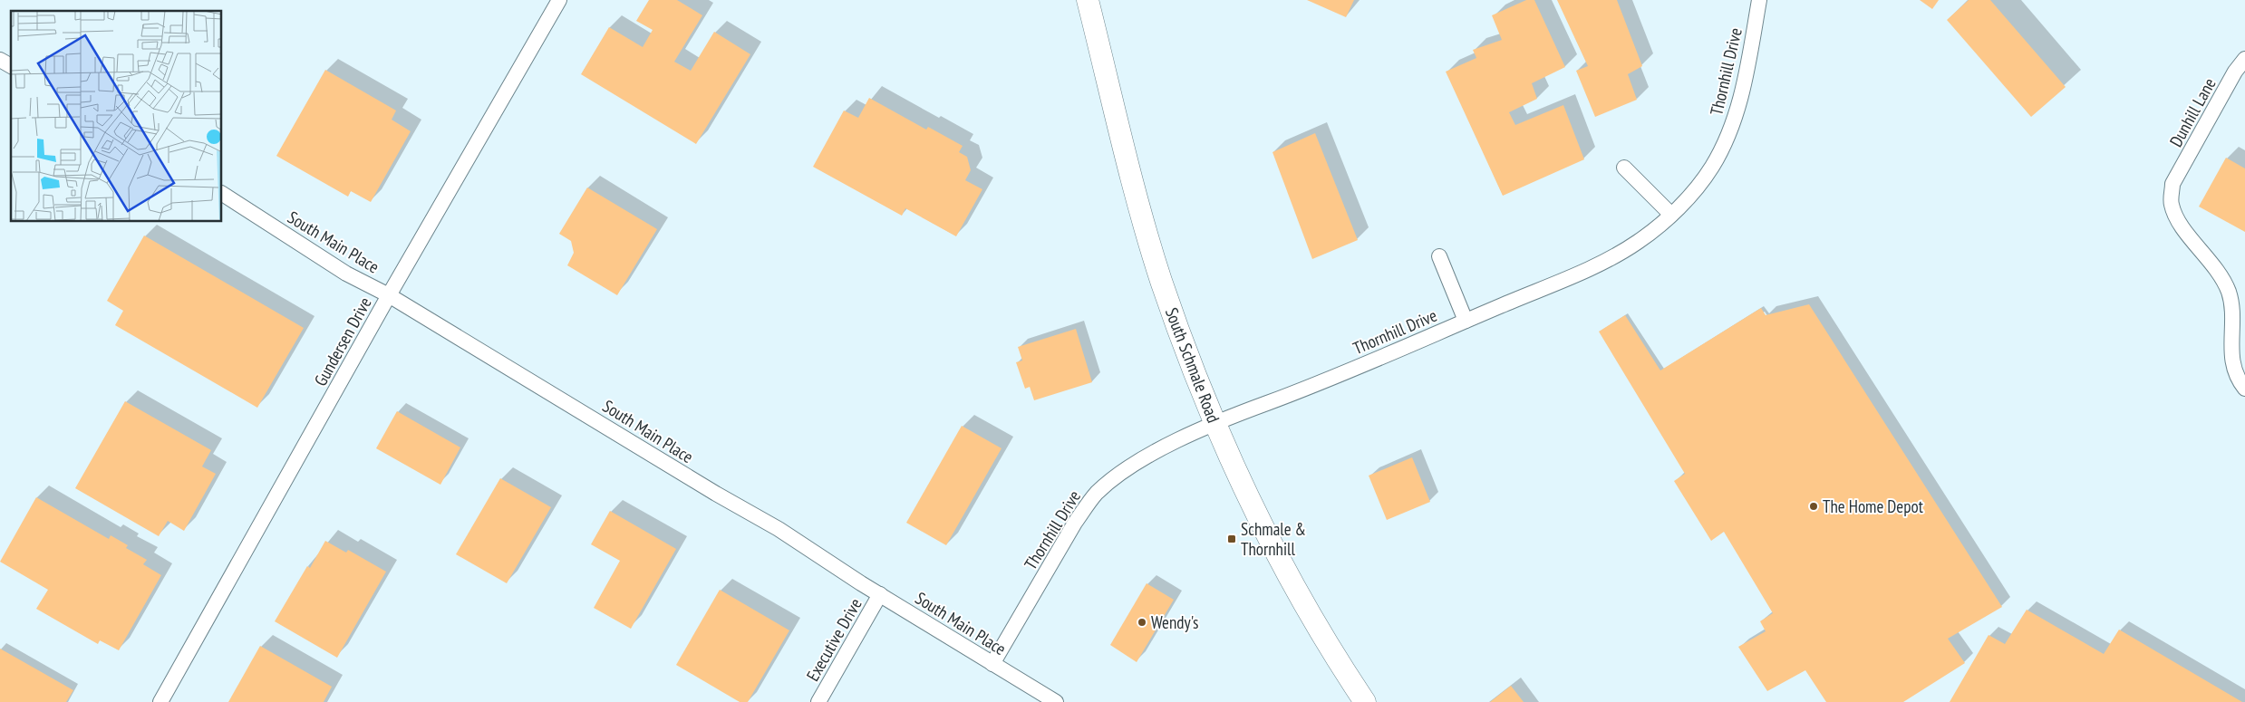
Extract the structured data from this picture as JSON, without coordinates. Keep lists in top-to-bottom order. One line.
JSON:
{"streets":{"main road":["South Schmale Road"],"street":["Thornhill Drive","Dunhill Lane","South Main Place","Gundersen Drive","Executive Drive"]},"crossings":[["Thornhill Drive","South Main Place"],["Thornhill Drive","South Schmale Road"],["South Main Place","Gundersen Drive"],["South Main Place","Executive Drive"]],"places":{"other":["The Home Depot","Wendy's"],"transit":["Schmale & Thornhill"]}}
